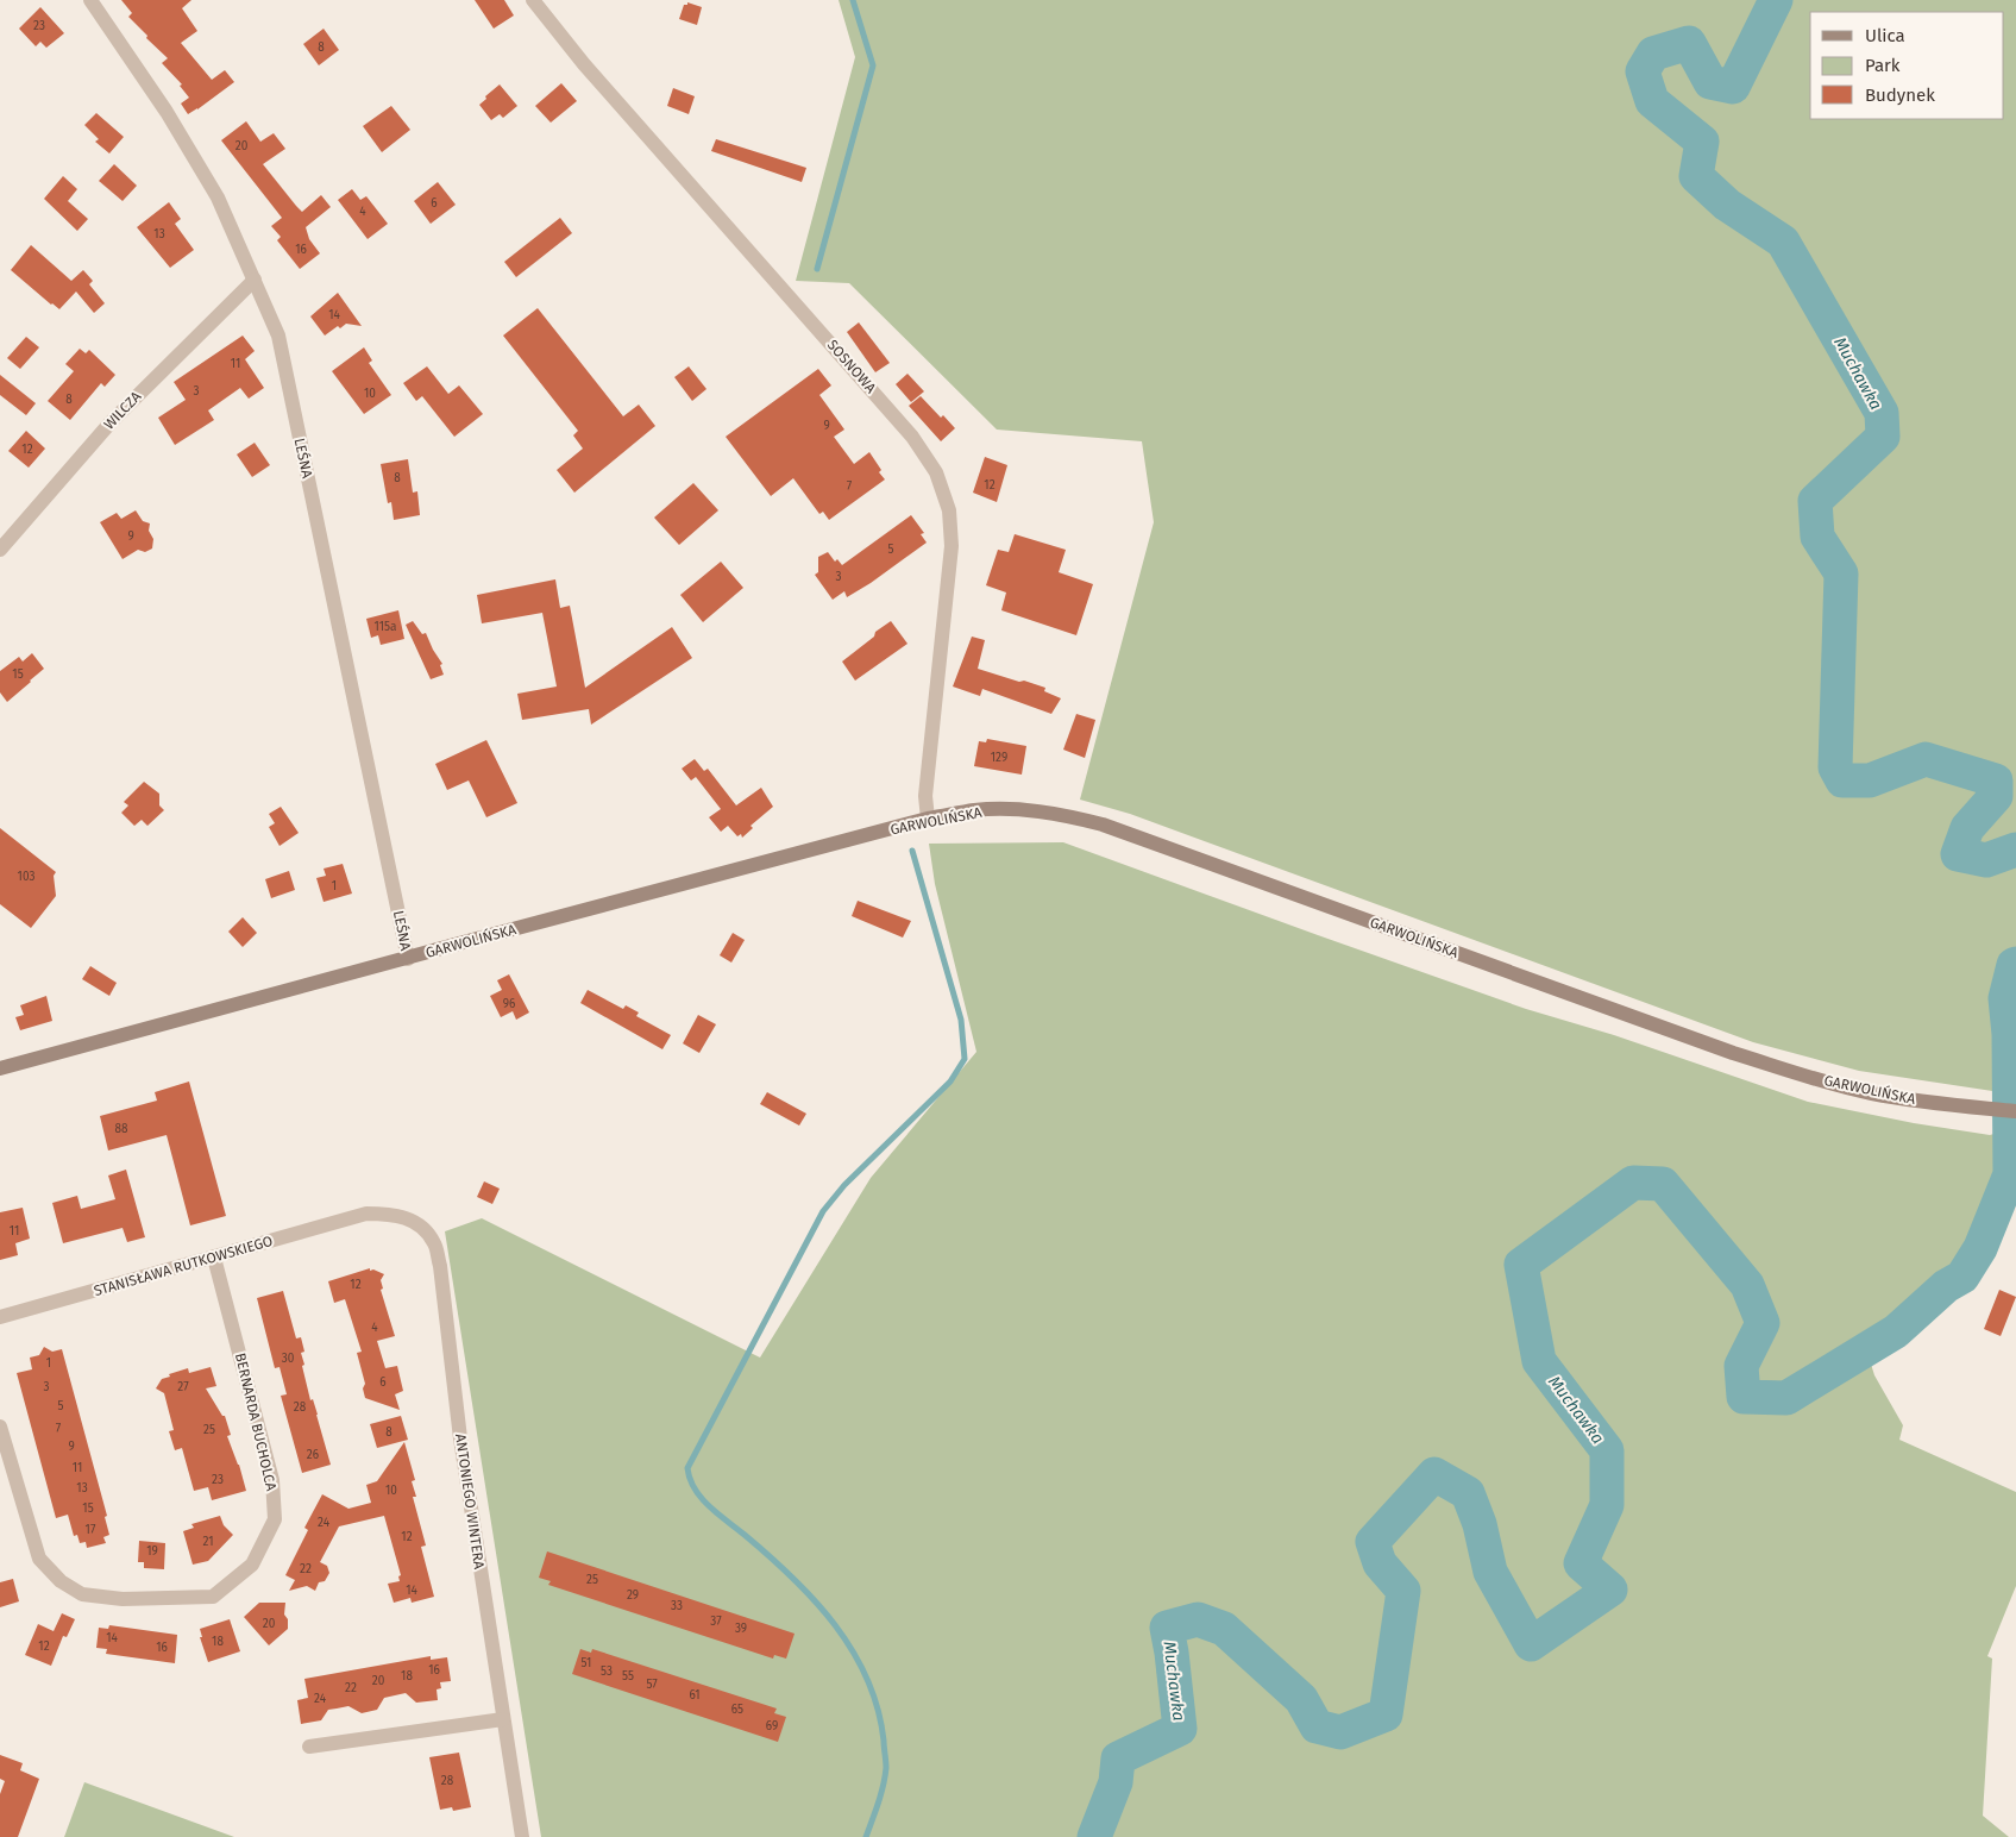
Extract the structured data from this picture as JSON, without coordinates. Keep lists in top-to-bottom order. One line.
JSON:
{"streets":{"main road":["GARWOLIŃSKA"],"street":["SOSNOWA","WILCZA","LEŚNA","STANISŁAWA RUTKOWSKIEGO","BERNARDA BUCHOLCA","ANTONIEGO WINTERA"]},"crossings":[["SOSNOWA","GARWOLIŃSKA"],["WILCZA","LEŚNA"],["LEŚNA","GARWOLIŃSKA"],["STANISŁAWA RUTKOWSKIEGO","BERNARDA BUCHOLCA"],["STANISŁAWA RUTKOWSKIEGO","ANTONIEGO WINTERA"]],"water":["Muchawka"],"house_numbers":["23","8","20","6","4","13","16","14","11","3","10","8","9","12","8","12","7","9","5","3","115a","15","129","103","1","96","88","11","12","4","30","1","6","3","27","5","28","7","25","8","9","26","11","23","13","10","15","24","17","12","21","19","22","25","14","29","33","37","20","39","14","18","12","16","51","16","53","18","55","20","57","22","61","24","65","69","28"],"legend":["Ulica","Park","Budynek"]}
